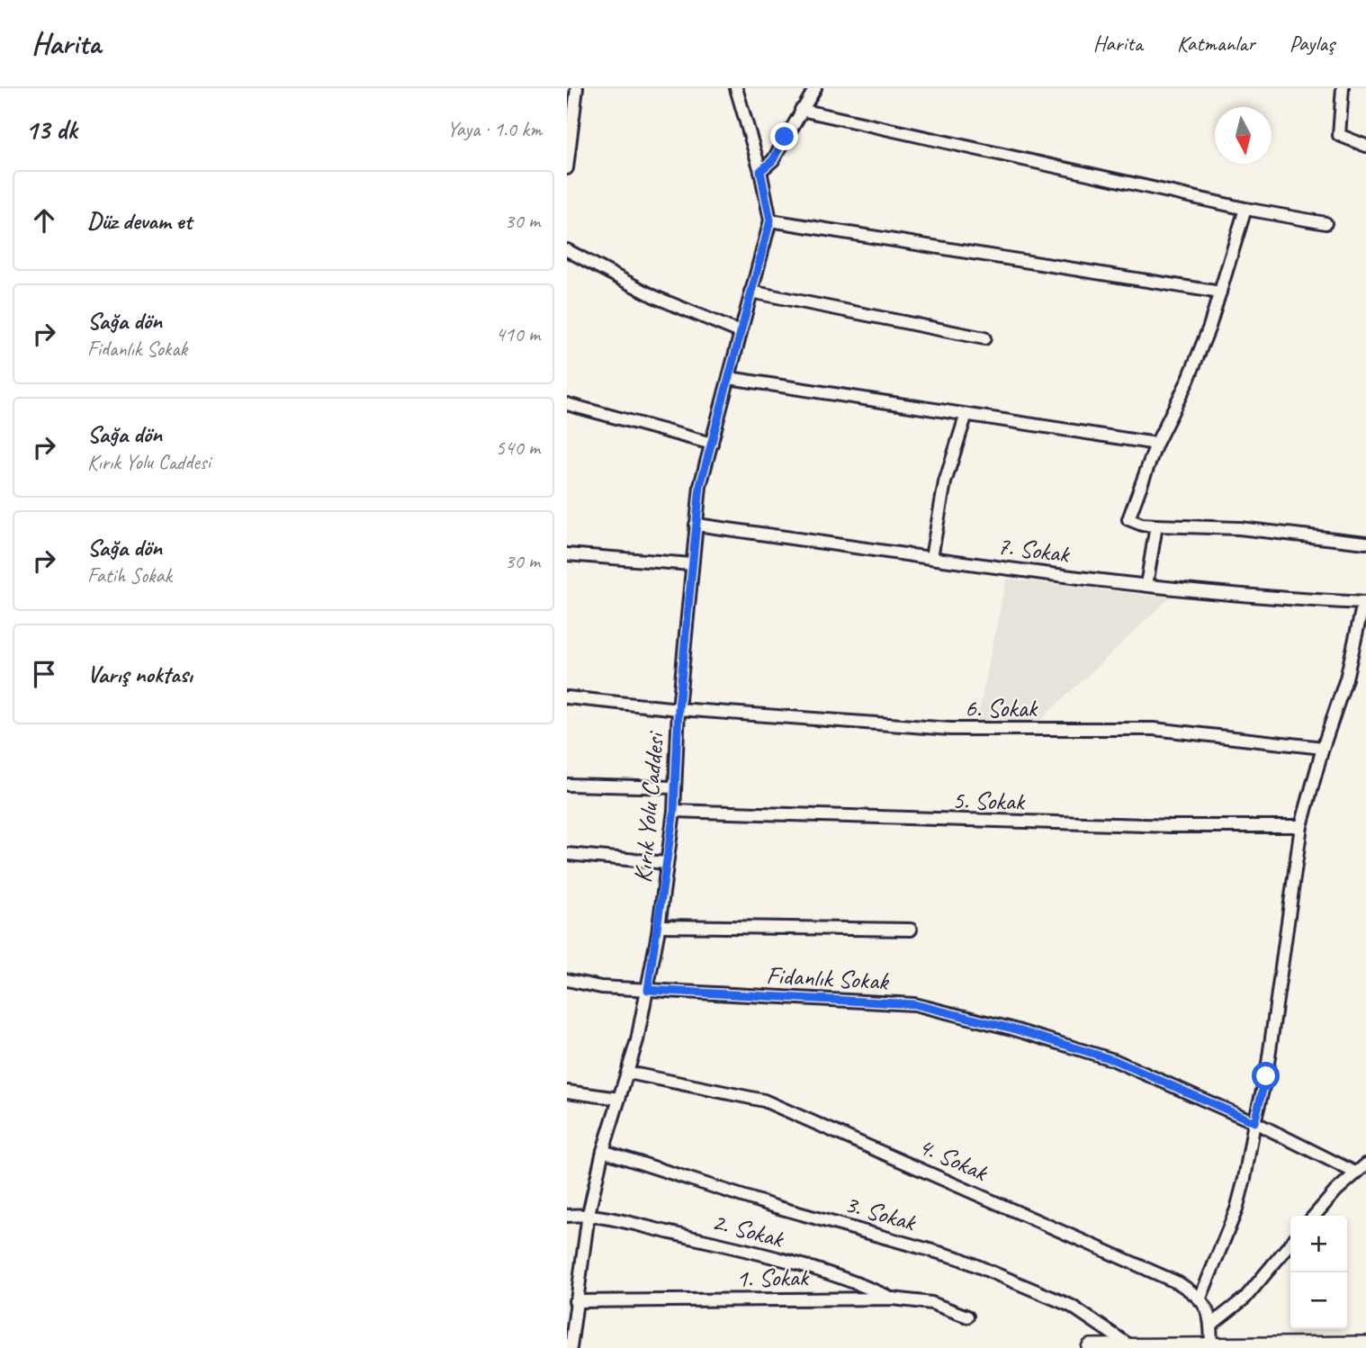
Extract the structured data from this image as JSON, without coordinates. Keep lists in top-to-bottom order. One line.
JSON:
{"streets":{"street":["7. Sokak","6. Sokak","5. Sokak","Kırık Yolu Caddesi","Fidanlık Sokak","4. Sokak","3. Sokak","2. Sokak","1. Sokak"]},"crossings":[["7. Sokak","Kırık Yolu Caddesi"],["6. Sokak","Kırık Yolu Caddesi"],["5. Sokak","Kırık Yolu Caddesi"],["Kırık Yolu Caddesi","Fidanlık Sokak"],["Kırık Yolu Caddesi","4. Sokak"],["Kırık Yolu Caddesi","3. Sokak"],["Kırık Yolu Caddesi","2. Sokak"],["Kırık Yolu Caddesi","1. Sokak"],["2. Sokak","1. Sokak"]],"north":"bottom","page":{"header":"Harita","nav":["Harita","Katmanlar","Paylaş"],"heading":["13 dk","Yaya · 1.0 km"],"list":[["Düz devam et","30 m"],["Sağa dön","Fidanlık Sokak","410 m"],["Sağa dön","Kırık Yolu Caddesi","540 m"],["Sağa dön","Fatih Sokak","30 m"],"Varış noktası"],"map_buttons":["+","−"]}}
